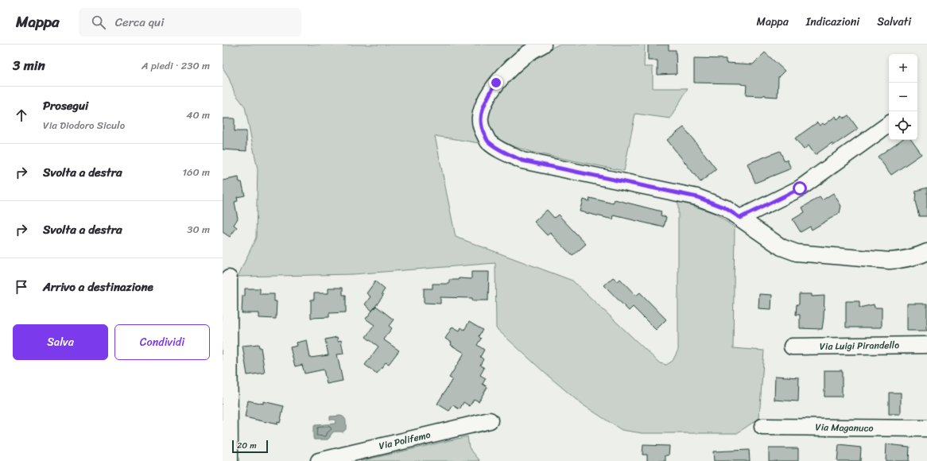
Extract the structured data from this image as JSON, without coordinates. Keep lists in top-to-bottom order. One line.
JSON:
{"streets":{"street":["Via Luigi Pirandello","Via Maganuco","Via Polifemo"]},"scale_bar":"20 m","page":{"header":"Mappa","search":"Cerca qui","nav":["Mappa","Indicazioni","Salvati"],"heading":["3 min","A piedi · 230 m"],"map_buttons":["+","−"],"list":[["Prosegui","Via Diodoro Siculo","40 m"],["Svolta a destra","160 m"],["Svolta a destra","30 m"],"Arrivo a destinazione"],"buttons":["Salva","Condividi"],"scale":"20 m"}}
